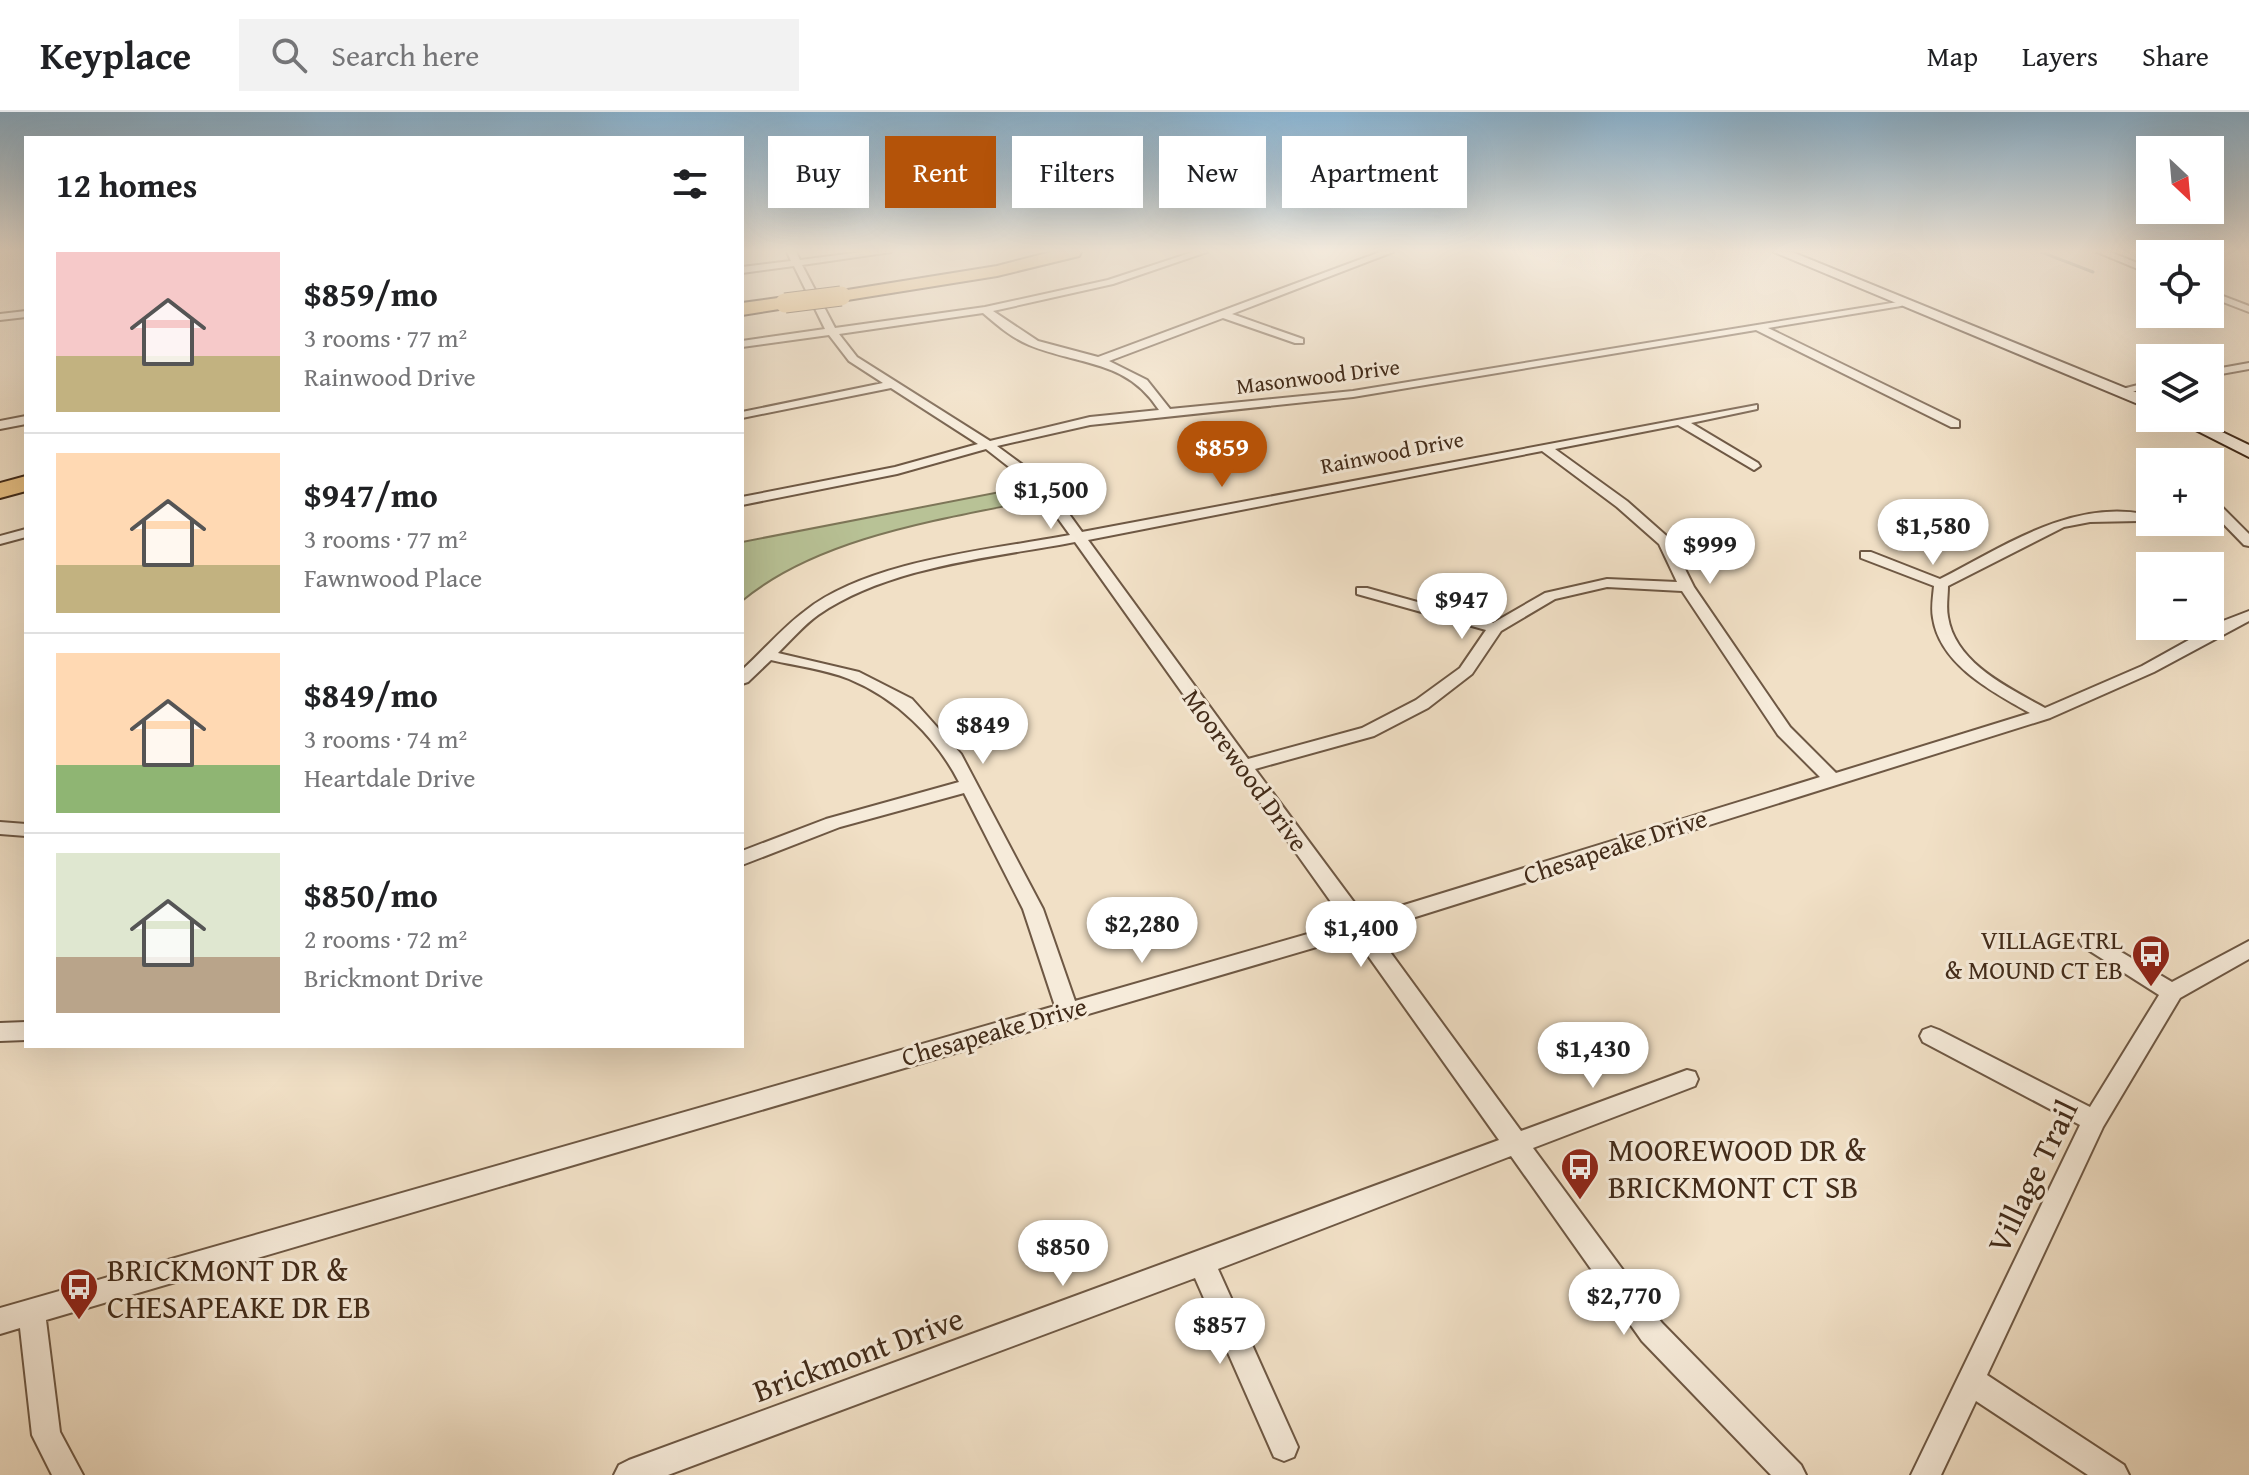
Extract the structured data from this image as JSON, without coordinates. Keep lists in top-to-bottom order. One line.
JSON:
{"streets":{"street":["Masonwood Drive","Rainwood Drive","Moorewood Drive","Chesapeake Drive","Village Trail","Brickmont Drive"]},"crossings":[["Masonwood Drive","Moorewood Drive"],["Rainwood Drive","Moorewood Drive"],["Moorewood Drive","Chesapeake Drive"],["Moorewood Drive","Brickmont Drive"]],"places":{"bus stop":["VILLAGE TRL & MOUND CT EB","MOOREWOOD DR & BRICKMONT CT SB","BRICKMONT DR & CHESAPEAKE DR EB"]},"north":"bottom right","page":{"header":"Keyplace","search":"Search here","nav":["Map","Layers","Share"],"map_buttons":["+","−"],"chip":["Buy","Rent","Filters","New","Apartment"],"heading":"12 homes","list":[{"name":"$859/mo","note":"3 rooms · 77 m² · Rainwood Drive"},{"name":"$947/mo","note":"3 rooms · 77 m² · Fawnwood Place"},{"name":"$849/mo","note":"3 rooms · 74 m² · Heartdale Drive"},{"name":"$850/mo","note":"2 rooms · 72 m² · Brickmont Drive"}],"price":["$859","$1,500","$1,580","$999","$947","$849","$2,280","$1,400","$1,430","$850","$2,770","$857"]}}
